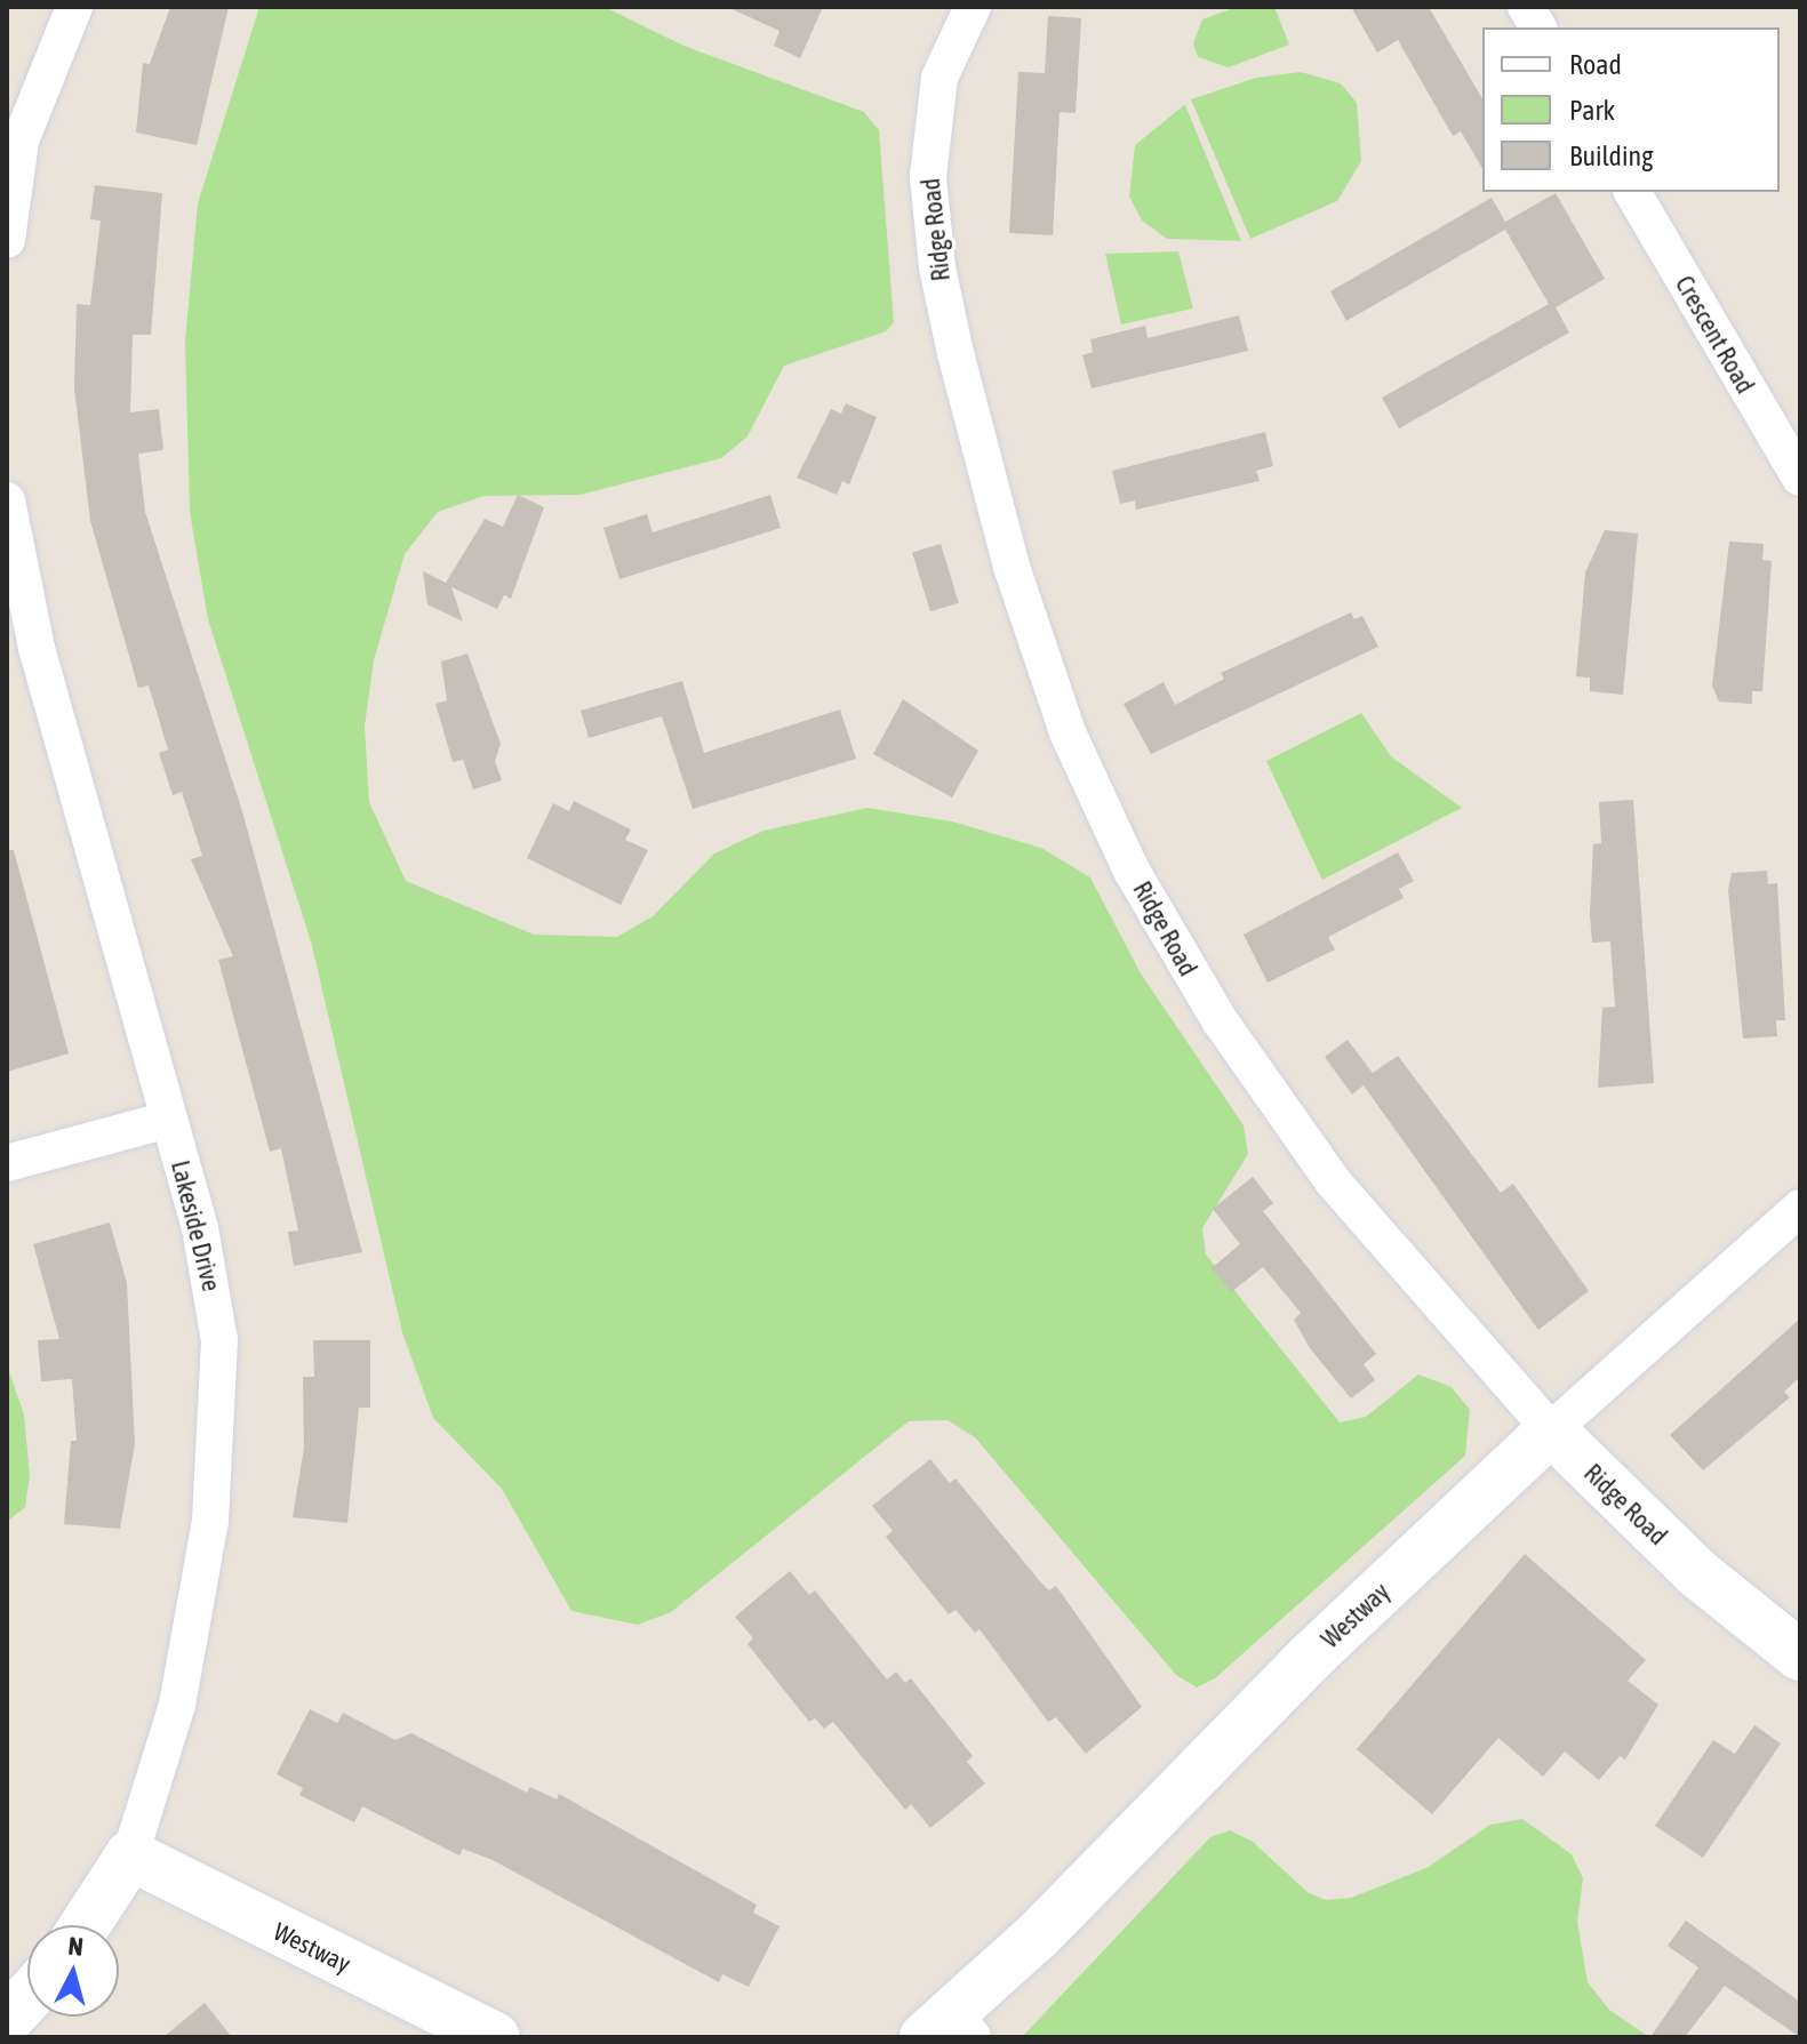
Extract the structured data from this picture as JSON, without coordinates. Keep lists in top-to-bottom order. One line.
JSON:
{"streets":{"street":["Ridge Road","Crescent Road","Lakeside Drive","Westway"]},"crossings":[["Ridge Road","Westway"],["Lakeside Drive","Westway"]],"legend":["Road","Park","Building"],"north":"top"}
